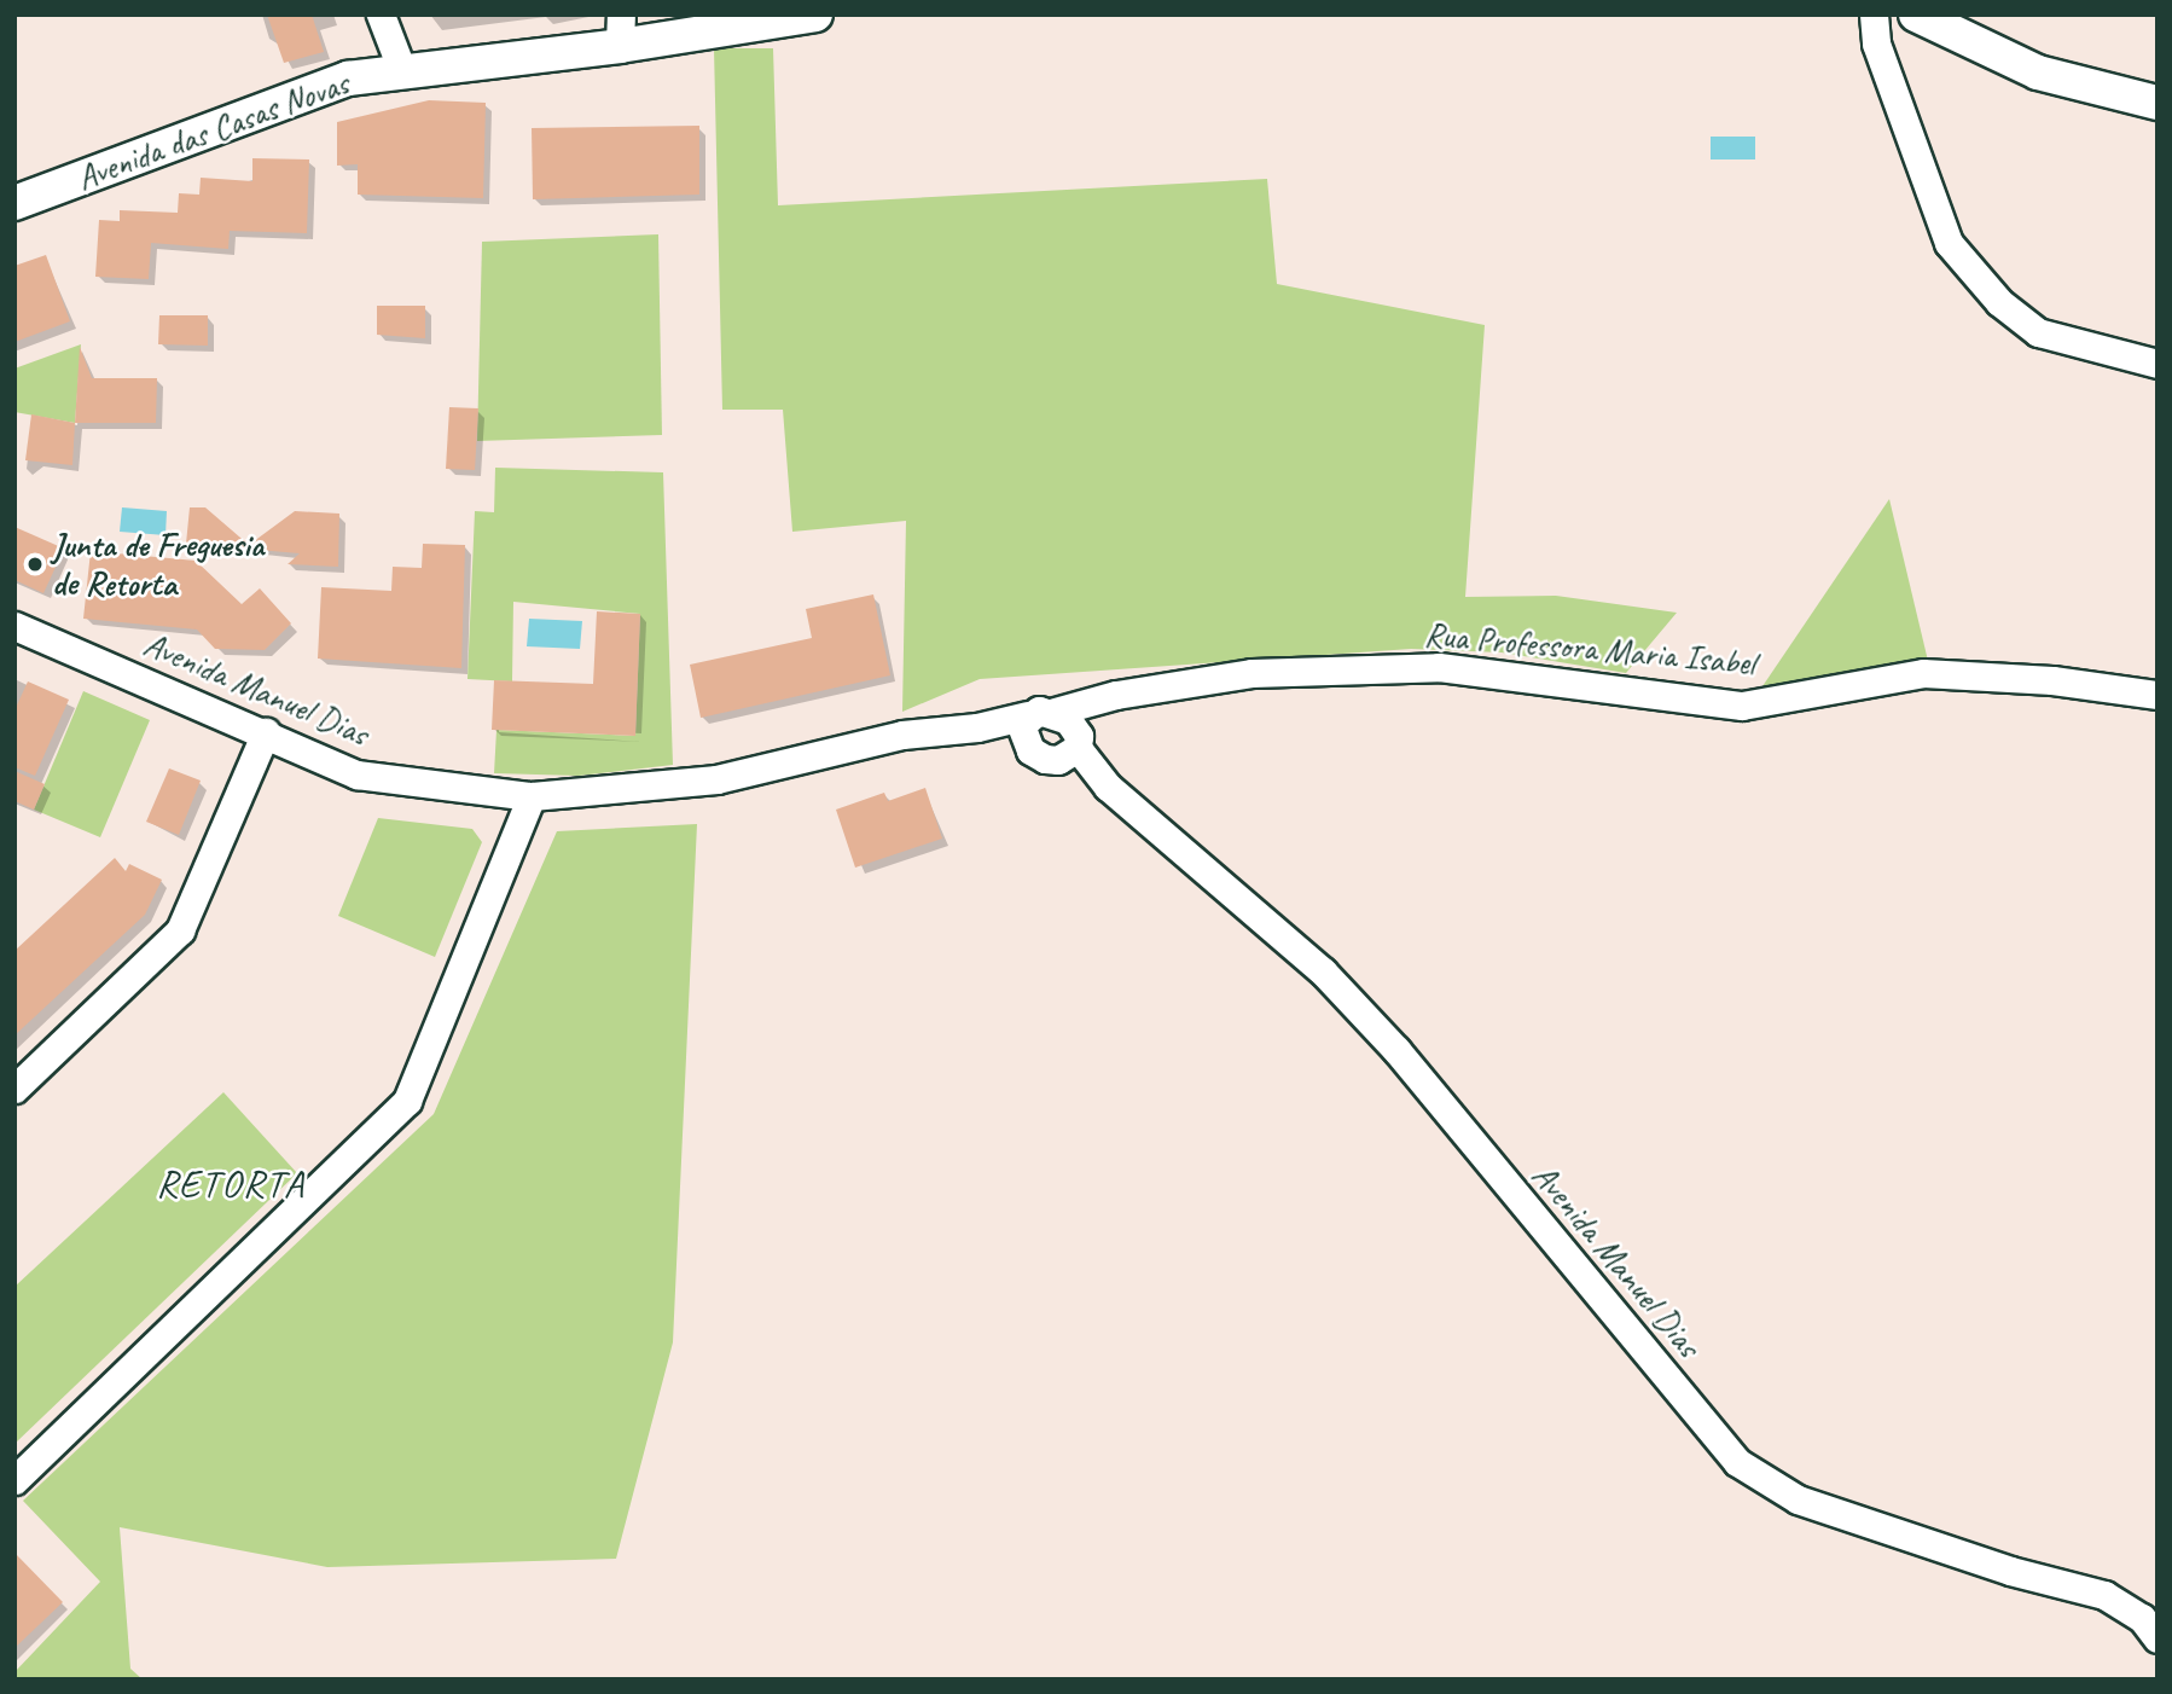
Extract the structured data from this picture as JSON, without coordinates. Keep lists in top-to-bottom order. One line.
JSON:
{"streets":{"street":["Avenida das Casas Novas","Rua Professora Maria Isabel","Avenida Manuel Dias"]},"crossings":[["Rua Professora Maria Isabel","Avenida Manuel Dias"]],"districts":["RETORTA"],"places":["Junta de Freguesia de Retorta"]}
